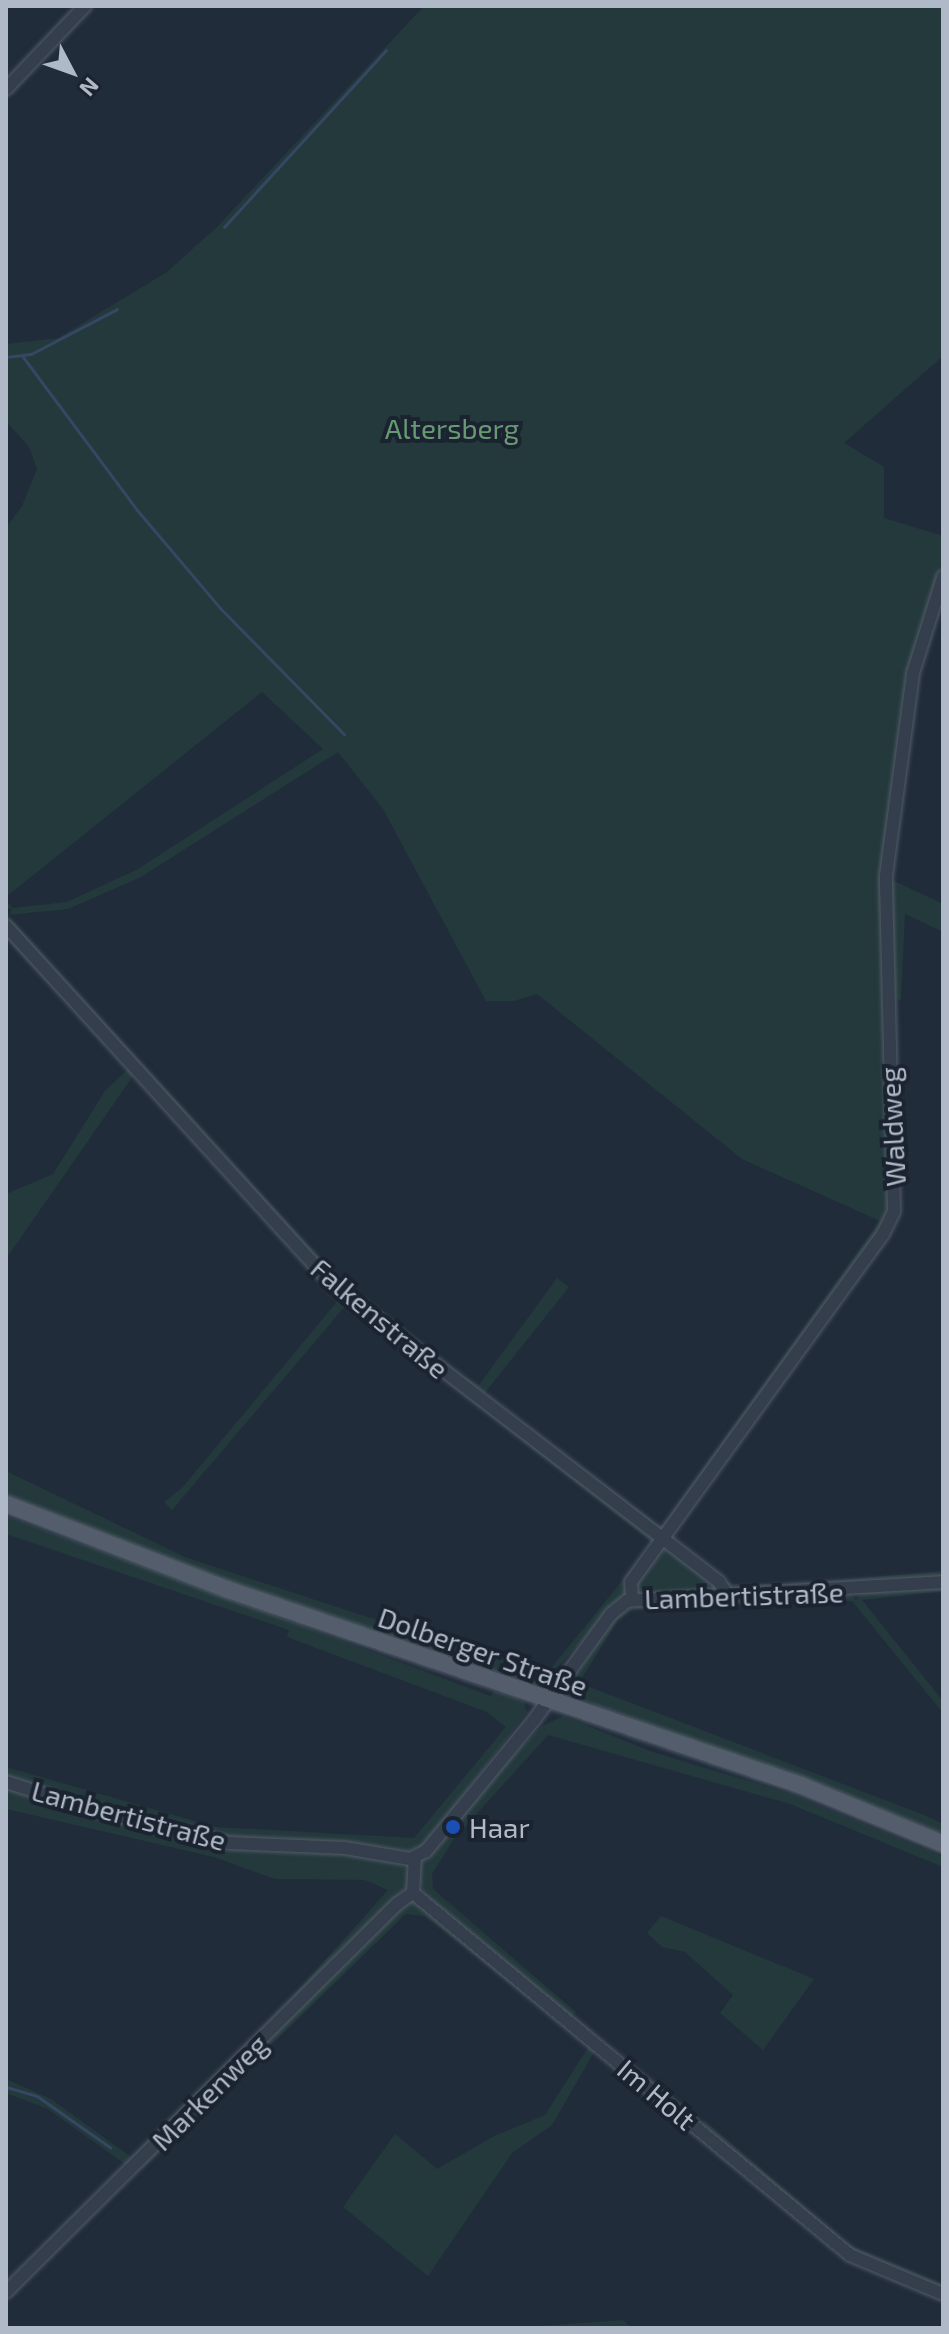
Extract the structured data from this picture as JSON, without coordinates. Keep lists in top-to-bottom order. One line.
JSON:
{"streets":{"main road":["Dolberger Straße"],"street":["Waldweg","Falkenstraße","Lambertistraße","Markenweg","Im Holt"]},"crossings":[["Waldweg","Falkenstraße"],["Waldweg","Lambertistraße"],["Falkenstraße","Lambertistraße"],["Lambertistraße","Dolberger Straße"],["Markenweg","Im Holt"]],"parks":["Altersberg"],"places":["Haar"],"north":"bottom right"}
